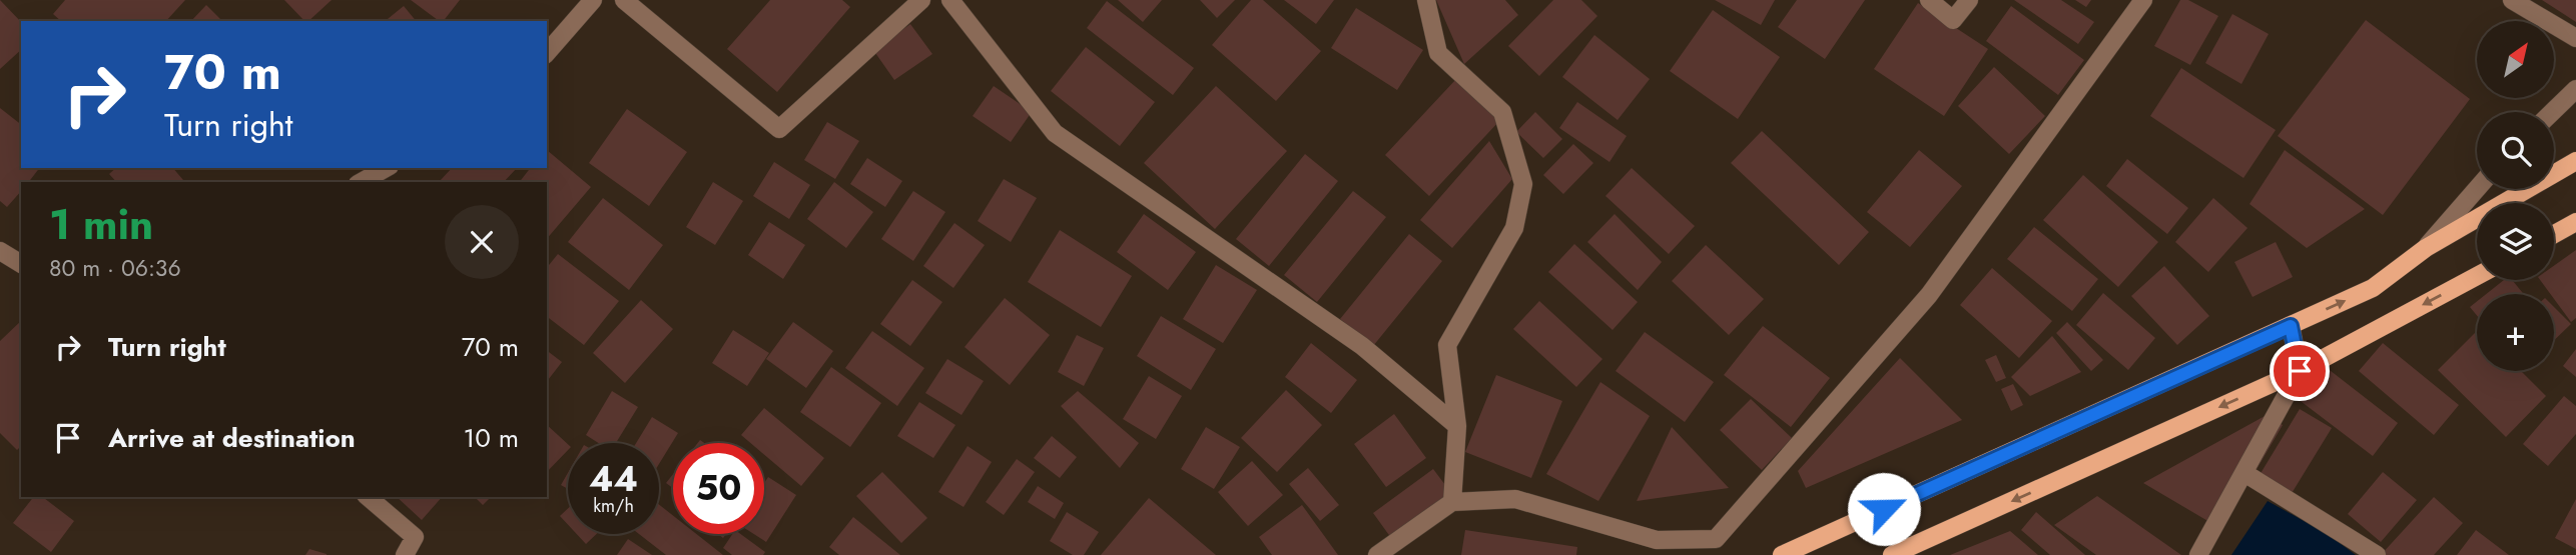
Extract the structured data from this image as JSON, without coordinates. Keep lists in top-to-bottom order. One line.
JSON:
{"north":"top right","page":{"map_buttons":"+","turn":["70 m","Turn right"],"heading":["1 min","80 m · 06:36"],"list":[{"name":"Turn right","value":"70 m"},{"name":"Arrive at destination","value":"10 m"}],"speed":"44 km/h","limit":"50"}}
